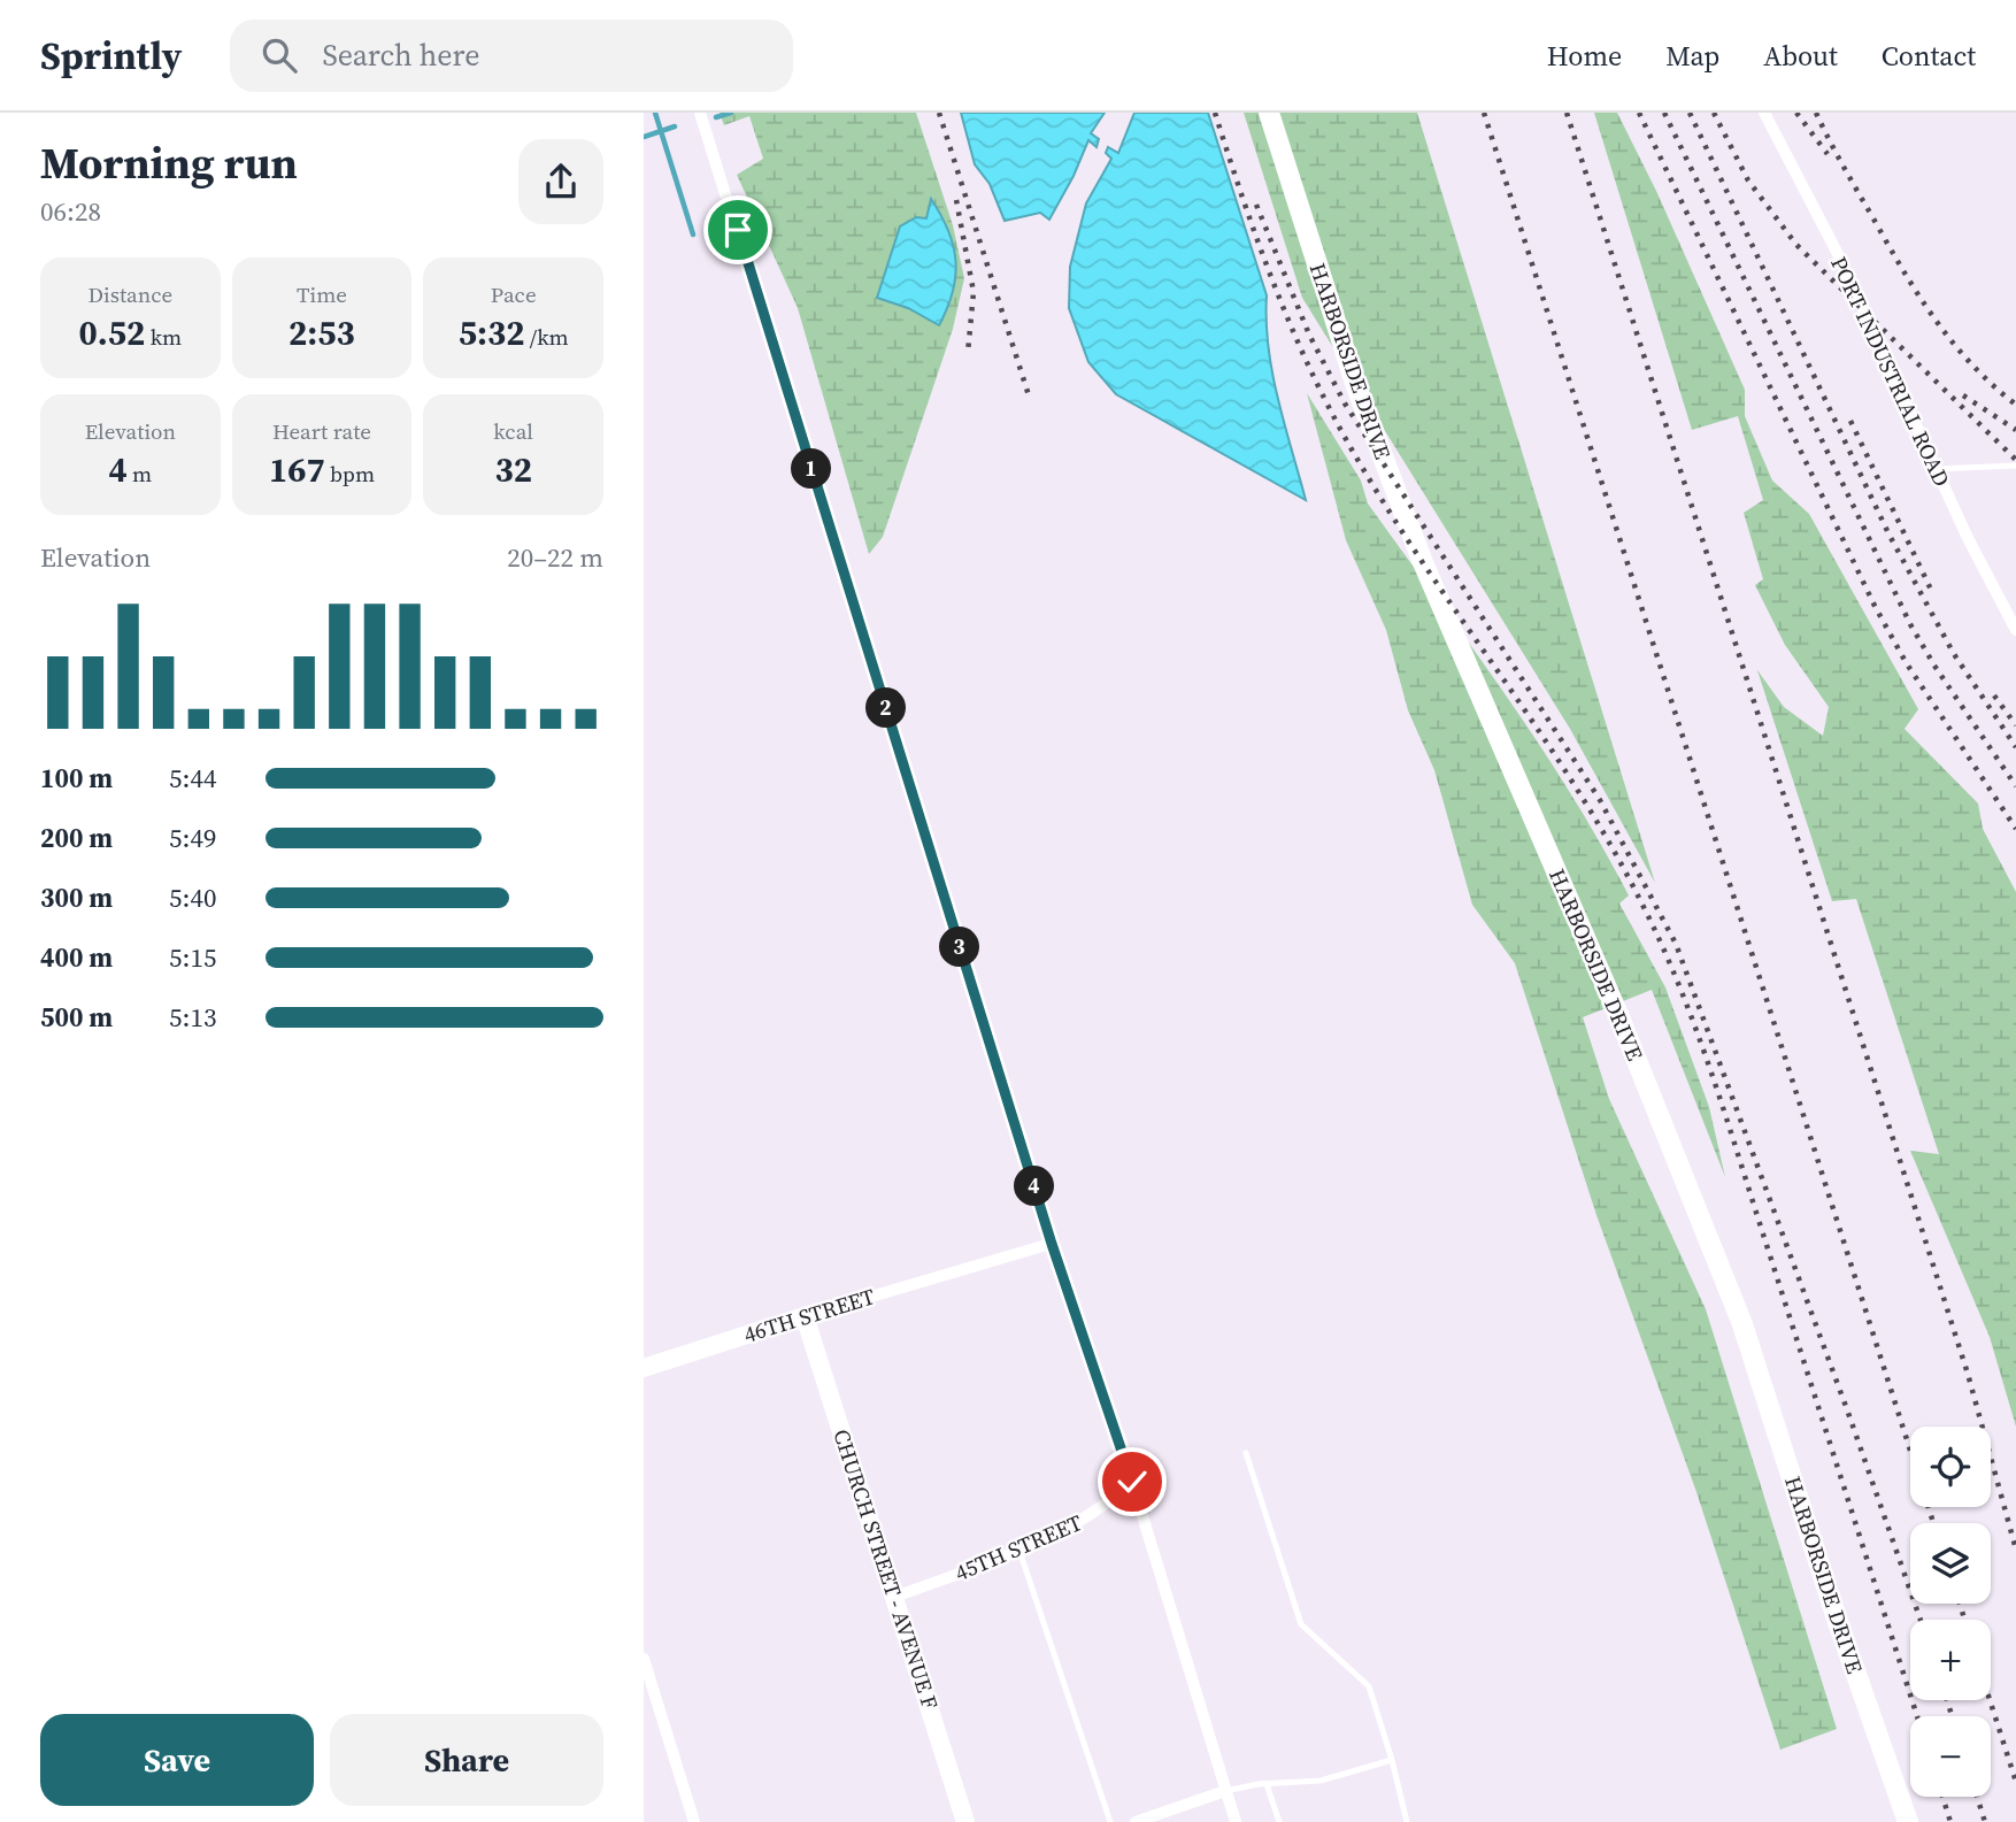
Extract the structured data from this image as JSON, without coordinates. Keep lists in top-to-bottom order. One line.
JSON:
{"streets":{"main road":["HARBORSIDE DRIVE"],"street":["PORT INDUSTRIAL ROAD","46TH STREET","45TH STREET","CHURCH STREET - AVENUE F"]},"crossings":[["46TH STREET","CHURCH STREET - AVENUE F"],["45TH STREET","CHURCH STREET - AVENUE F"]],"page":{"header":"Sprintly","search":"Search here","nav":["Home","Map","About","Contact"],"heading":["Morning run","06:28"],"stats":[["Distance","0.52 km"],["Time","2:53"],["Pace","5:32 /km"],["Elevation","4 m"],["Heart rate","167 bpm"],["kcal","32"]],"pins":["1","2","3","4"],"chart":["Elevation","20–22 m"],"list":[{"name":"100 m","note":"5:44"},{"name":"200 m","note":"5:49"},{"name":"300 m","note":"5:40"},{"name":"400 m","note":"5:15"},{"name":"500 m","note":"5:13"}],"map_buttons":["+","−"],"buttons":["Save","Share"]}}
